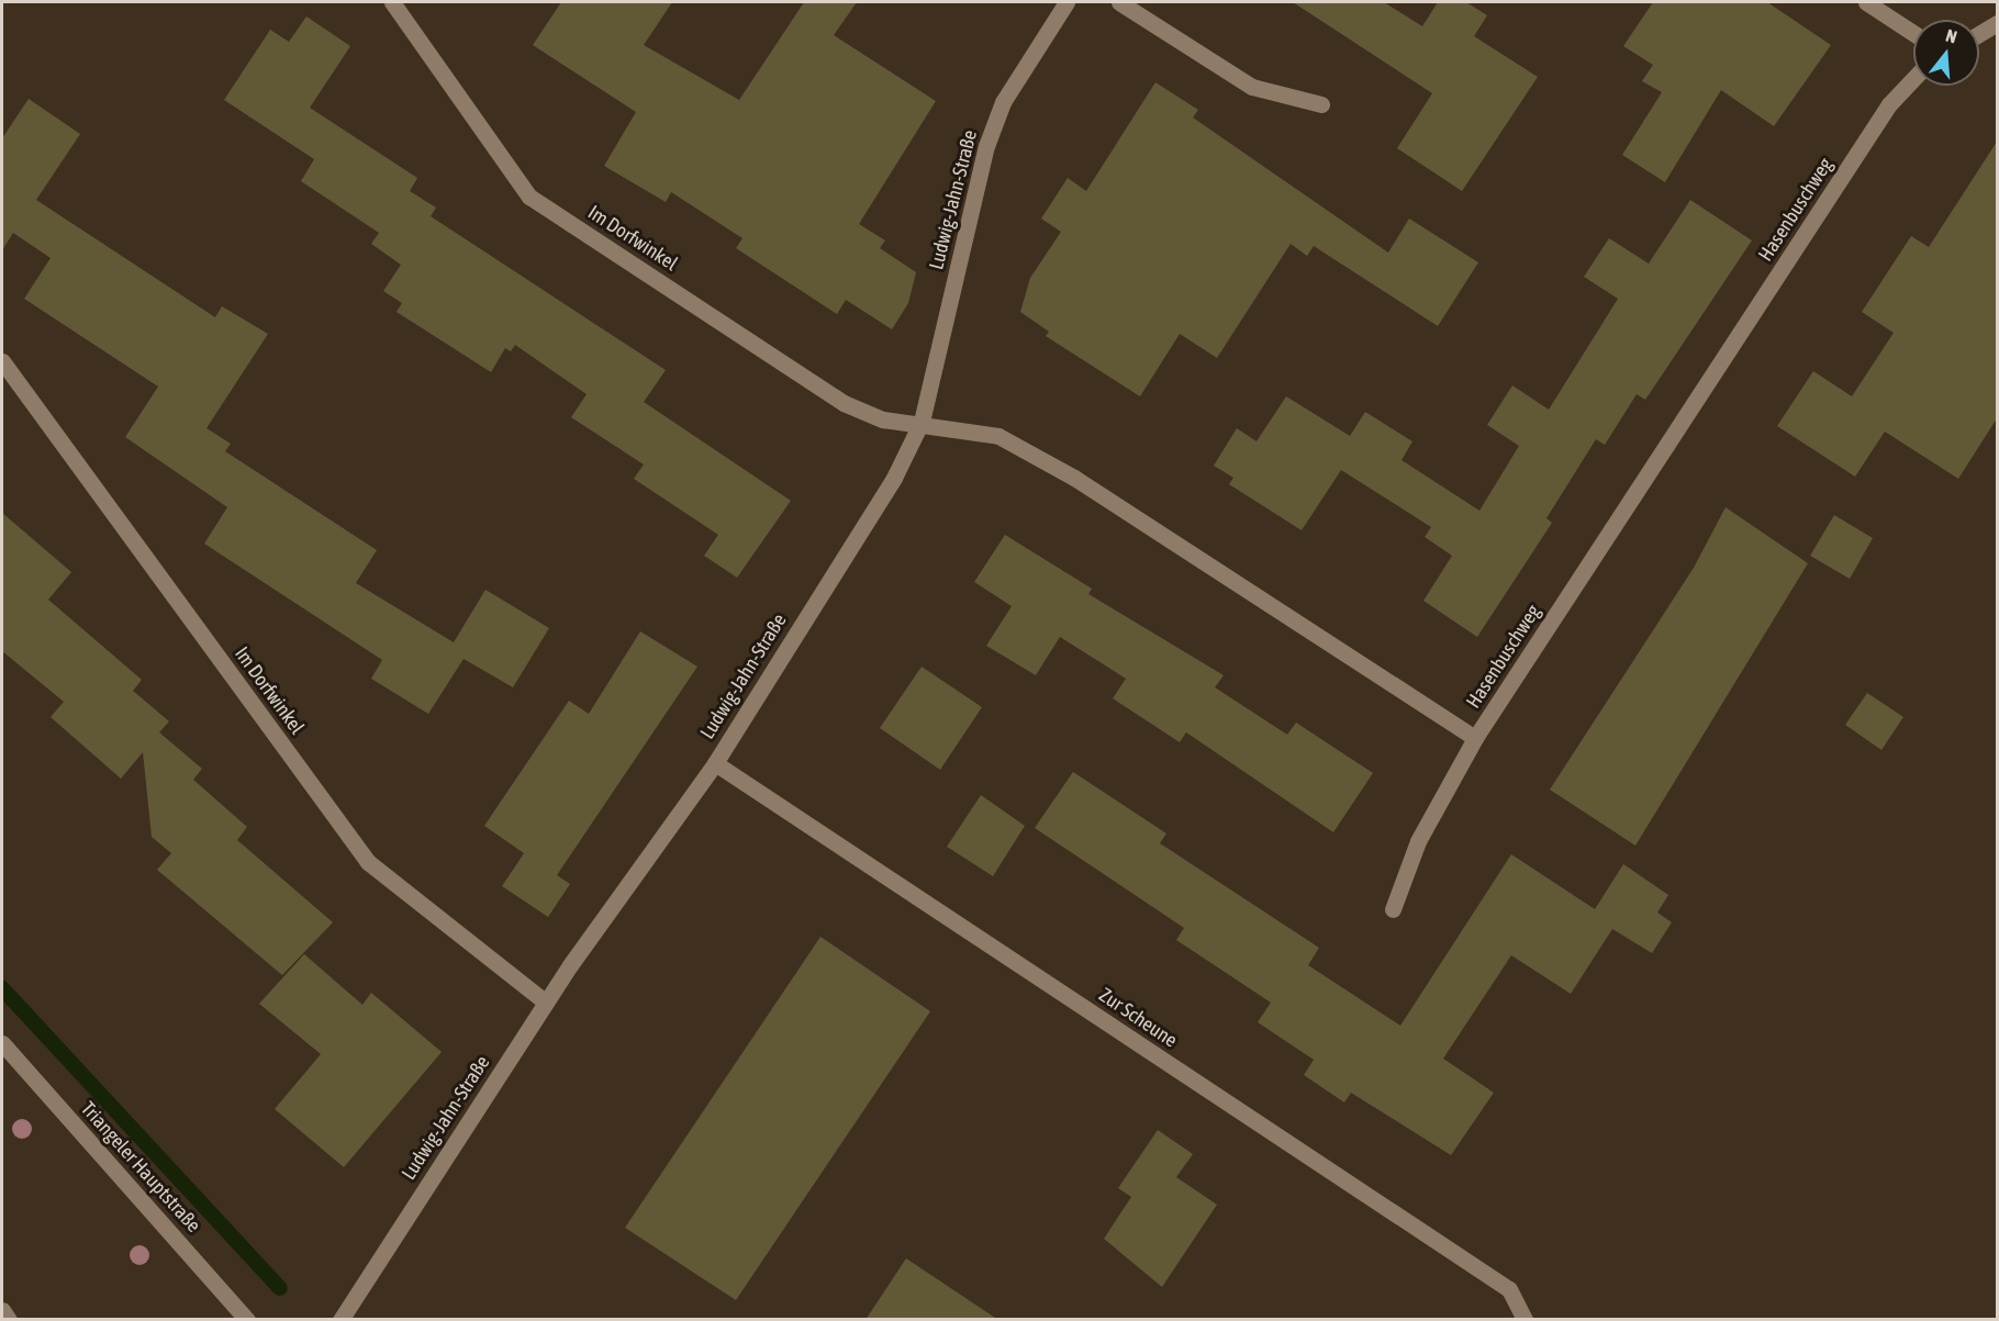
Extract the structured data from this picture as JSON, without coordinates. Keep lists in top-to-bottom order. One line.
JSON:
{"streets":{"street":["Ludwig-Jahn-Straße","Hasenbuschweg","Im Dorfwinkel","Zur Scheune","Triangeler Hauptstraße"]},"crossings":[["Ludwig-Jahn-Straße","Hasenbuschweg"],["Ludwig-Jahn-Straße","Im Dorfwinkel"],["Ludwig-Jahn-Straße","Zur Scheune"],["Hasenbuschweg","Im Dorfwinkel"]],"north":"top"}
